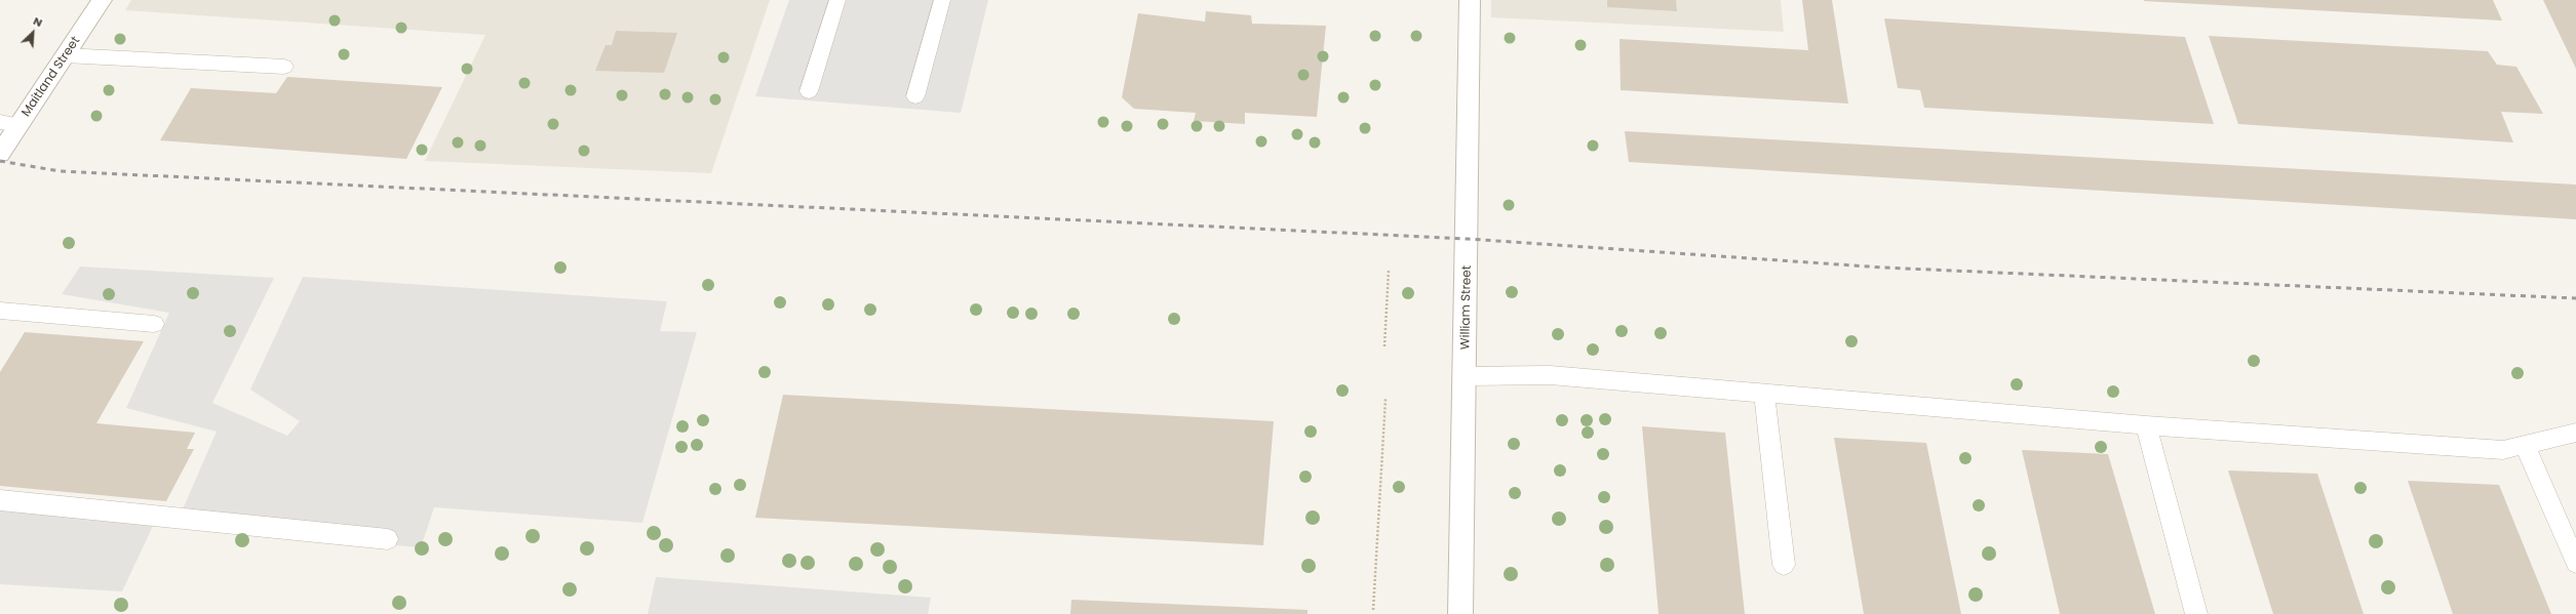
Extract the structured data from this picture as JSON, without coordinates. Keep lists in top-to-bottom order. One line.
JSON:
{"streets":{"street":["Maitland Street","William Street"]},"north":"top right"}
